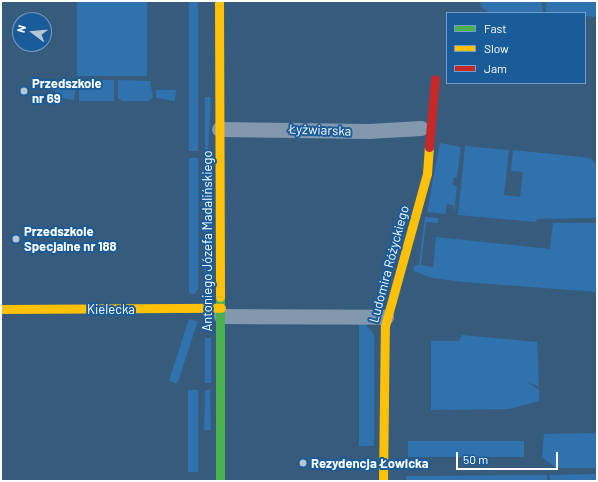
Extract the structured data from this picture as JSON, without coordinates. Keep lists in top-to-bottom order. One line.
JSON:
{"streets":{"street":["Łyżwiarska","Antoniego Józefa Madalińskiego","Ludomira Różyckiego","Kielecka"]},"crossings":[["Łyżwiarska","Antoniego Józefa Madalińskiego"],["Antoniego Józefa Madalińskiego","Kielecka"],["Ludomira Różyckiego","Kielecka"]],"places":["Przedszkole nr 69","Przedszkole Specjalne nr 188","Rezydencja Łowicka"],"legend":["Fast","Slow","Jam"],"scale_bar":"50 m","north":"left"}
